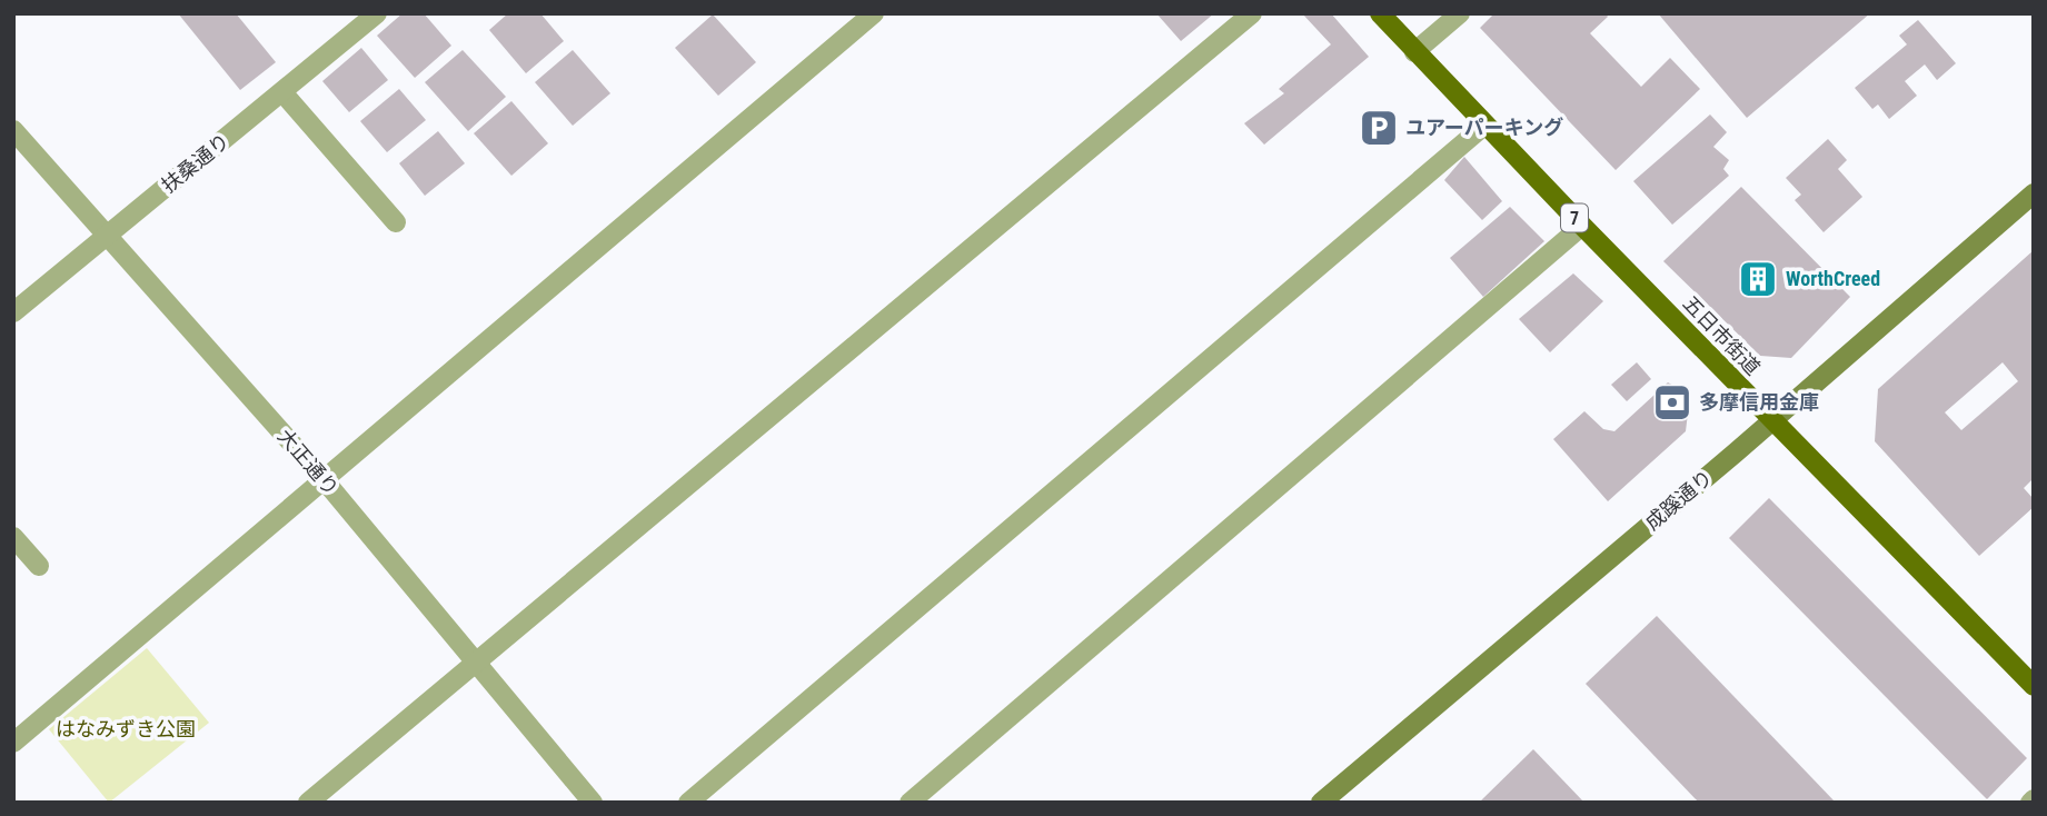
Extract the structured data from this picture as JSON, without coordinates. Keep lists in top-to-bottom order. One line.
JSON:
{"streets":{"main road":["7","五日市街道"],"street":["扶桑通り","大正通り","成蹊通り"]},"crossings":[["扶桑通り","大正通り"],["五日市街道","成蹊通り"]],"parks":["はなみずき公園"],"places":{"parking":["ユアーパーキング"],"building":["WorthCreed"],"bank":["多摩信用金庫"]}}
